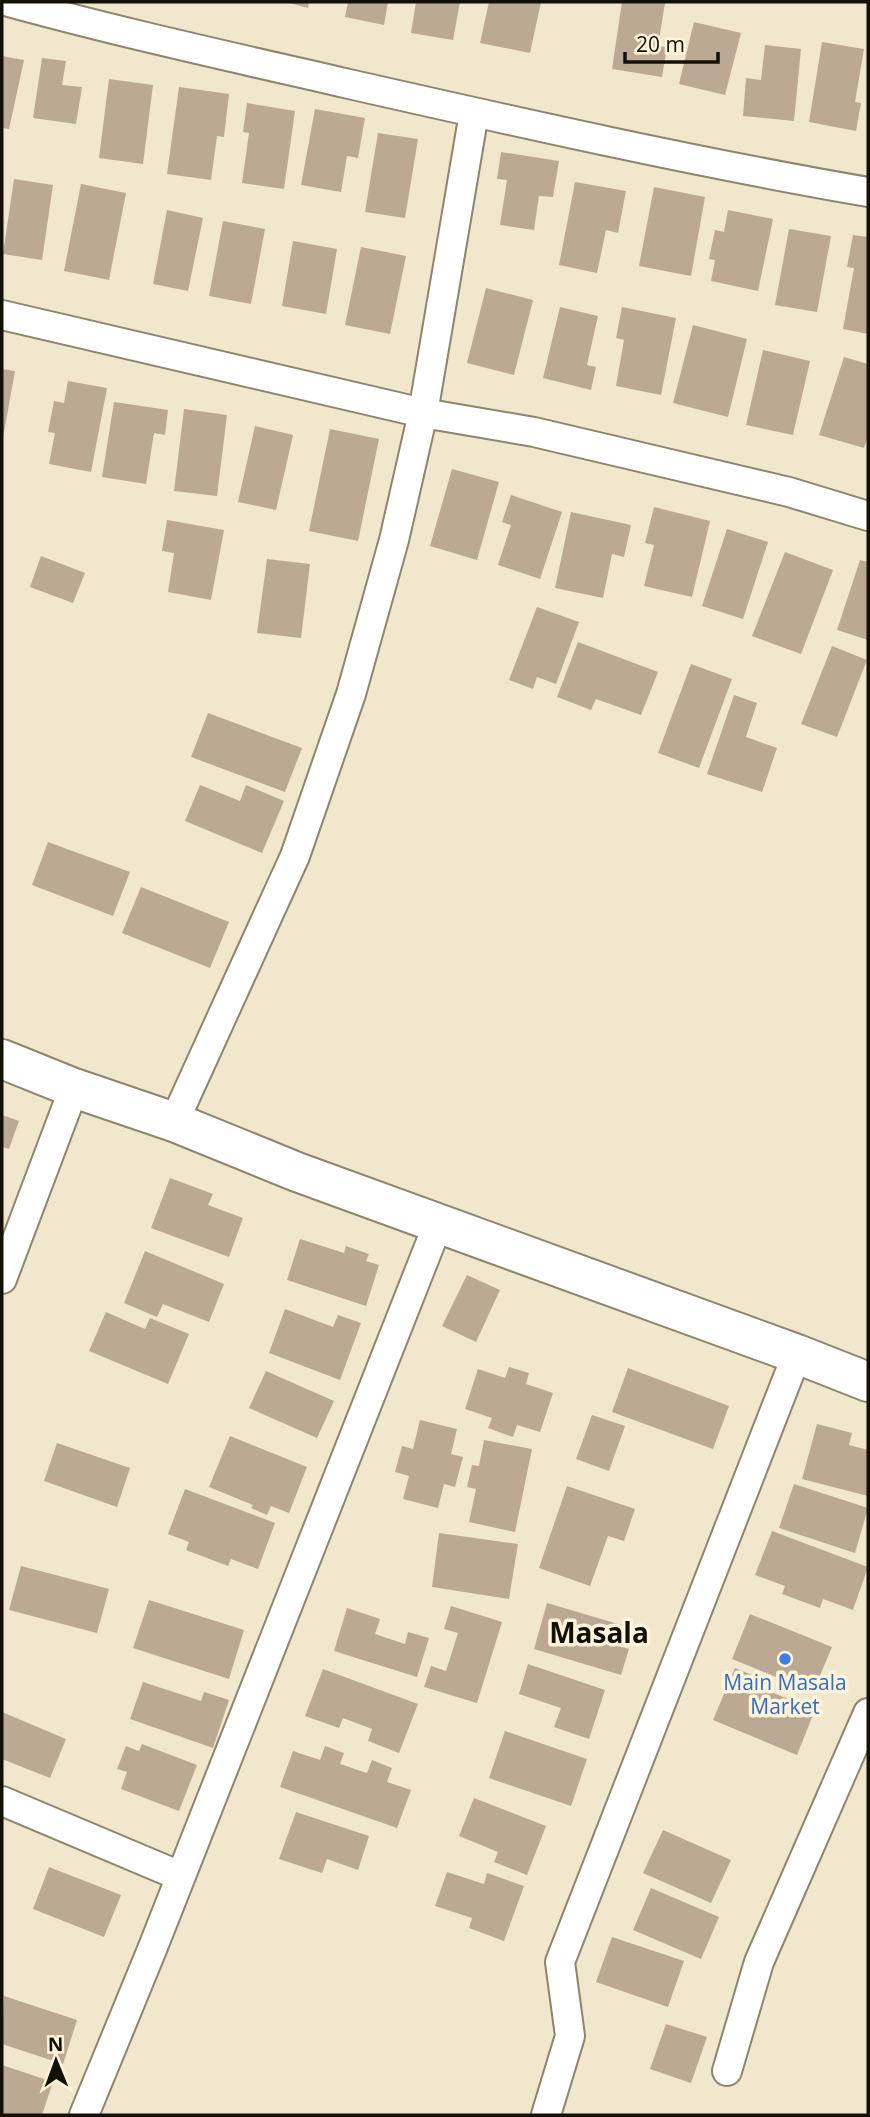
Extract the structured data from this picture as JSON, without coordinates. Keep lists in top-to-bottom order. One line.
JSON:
{"districts":["Masala"],"places":["Main Masala Market"],"scale_bar":"20 m","north":"top"}
